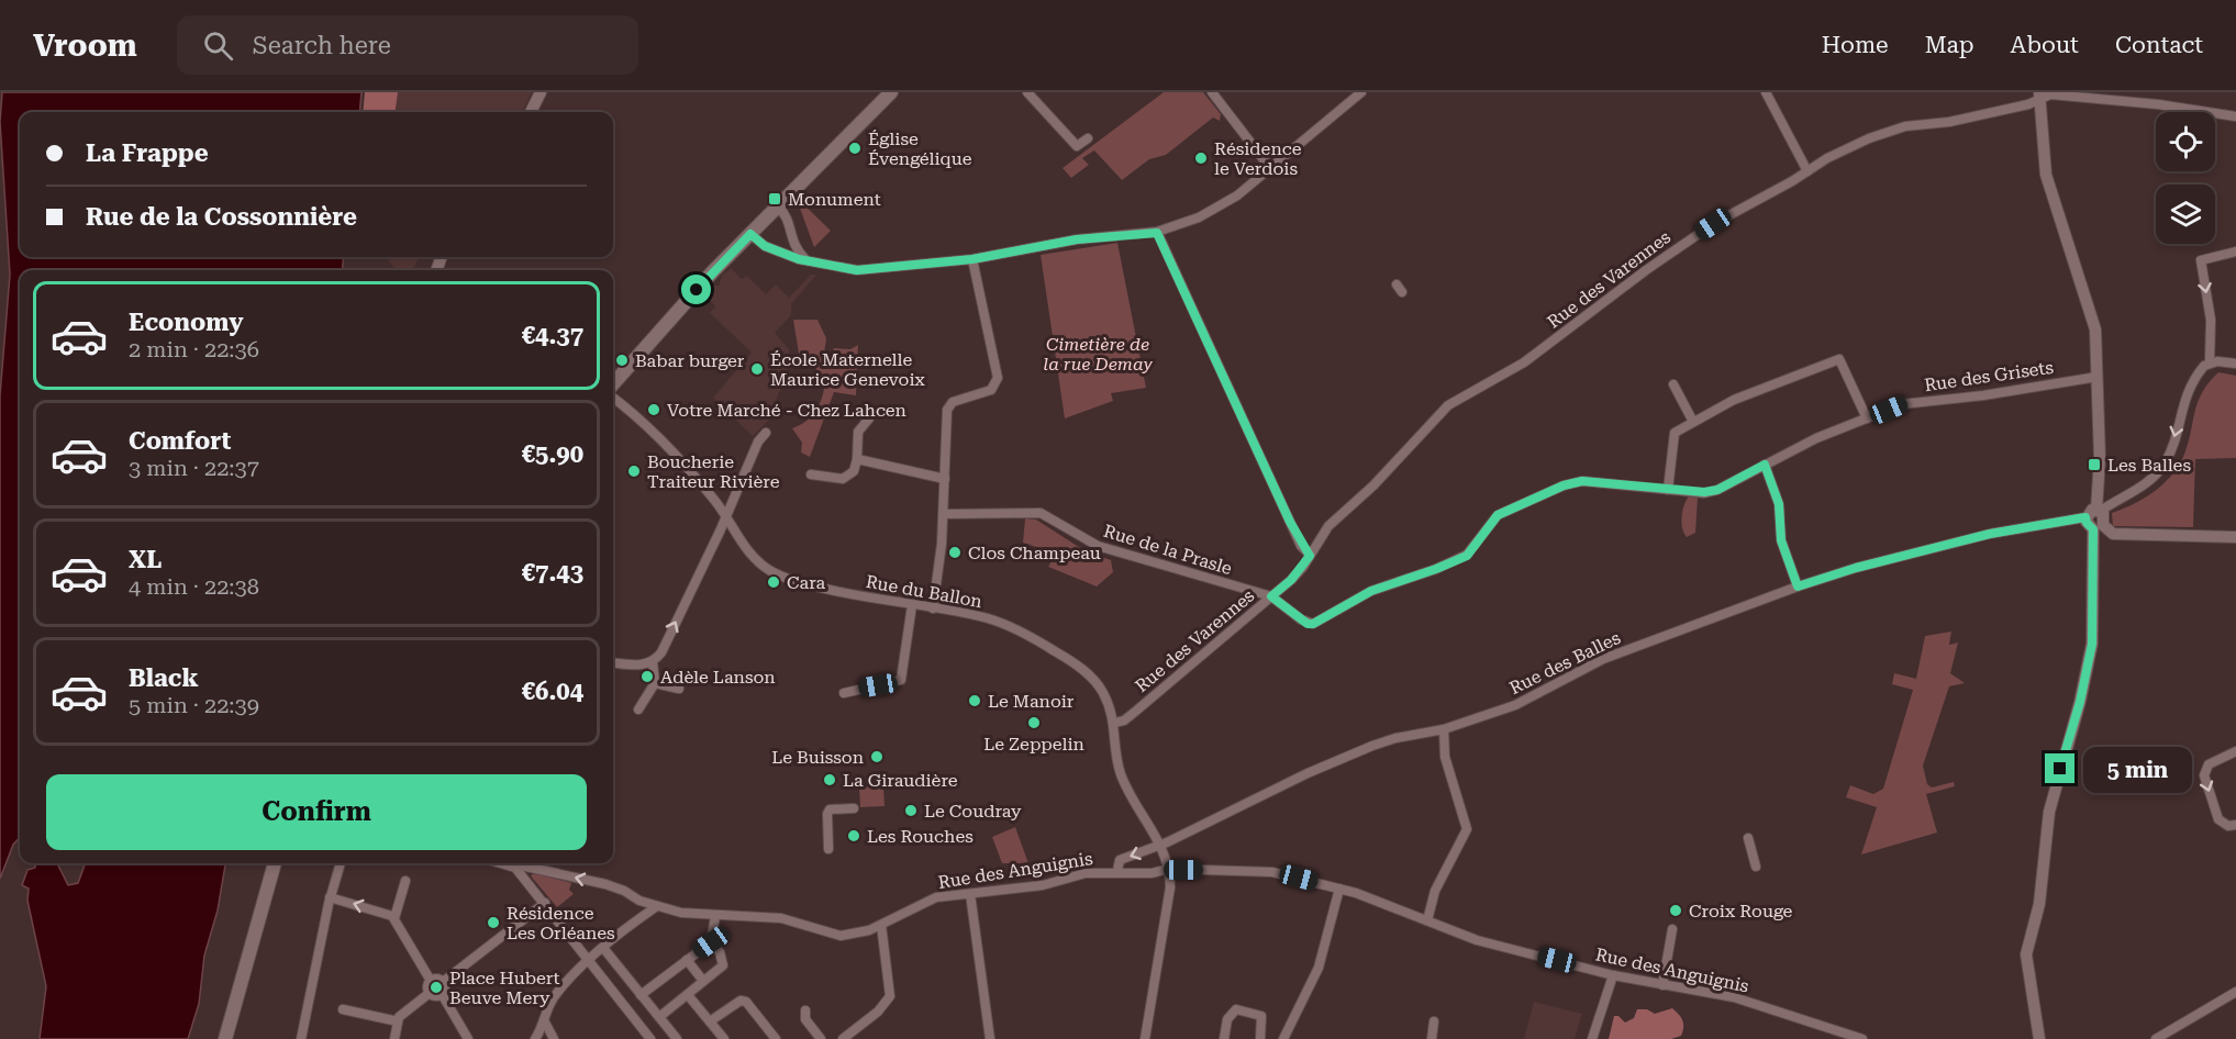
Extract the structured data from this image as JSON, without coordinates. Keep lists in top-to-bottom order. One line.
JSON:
{"streets":{"street":["Rue des Varennes","Rue des Grisets","Rue de la Prasle","Rue du Ballon","Rue des Balles","Rue des Anguignis"]},"crossings":[["Rue des Varennes","Rue des Grisets"],["Rue des Varennes","Rue de la Prasle"],["Rue des Varennes","Rue du Ballon"],["Rue des Grisets","Rue de la Prasle"],["Rue du Ballon","Rue des Balles"],["Rue du Ballon","Rue des Anguignis"],["Rue des Balles","Rue des Anguignis"]],"parks":["Cimetière de la rue Demay"],"places":{"other":["Église Évengélique","Résidence le Verdois","Babar burger","École Maternelle Maurice Genevoix","Votre Marché - Chez Lahcen","Boucherie Traiteur Rivière","Clos Champeau","Cara","Adèle Lanson","Le Manoir","Le Zeppelin","Le Buisson","La Giraudière","Le Coudray","Les Rouches","Croix Rouge","Résidence Les Orléanes","Place Hubert Beuve Mery"],"transit":["Monument","Les Balles"]},"page":{"header":"Vroom","search":"Search here","nav":["Home","Map","About","Contact"],"banner":["La Frappe","Rue de la Cossonnière"],"list":[{"name":"Economy","note":"2 min · 22:36","value":"€4.37"},{"name":"Comfort","note":"3 min · 22:37","value":"€5.90"},{"name":"XL","note":"4 min · 22:38","value":"€7.43"},{"name":"Black","note":"5 min · 22:39","value":"€6.04"}],"bubble":"5 min","buttons":"Confirm"}}
